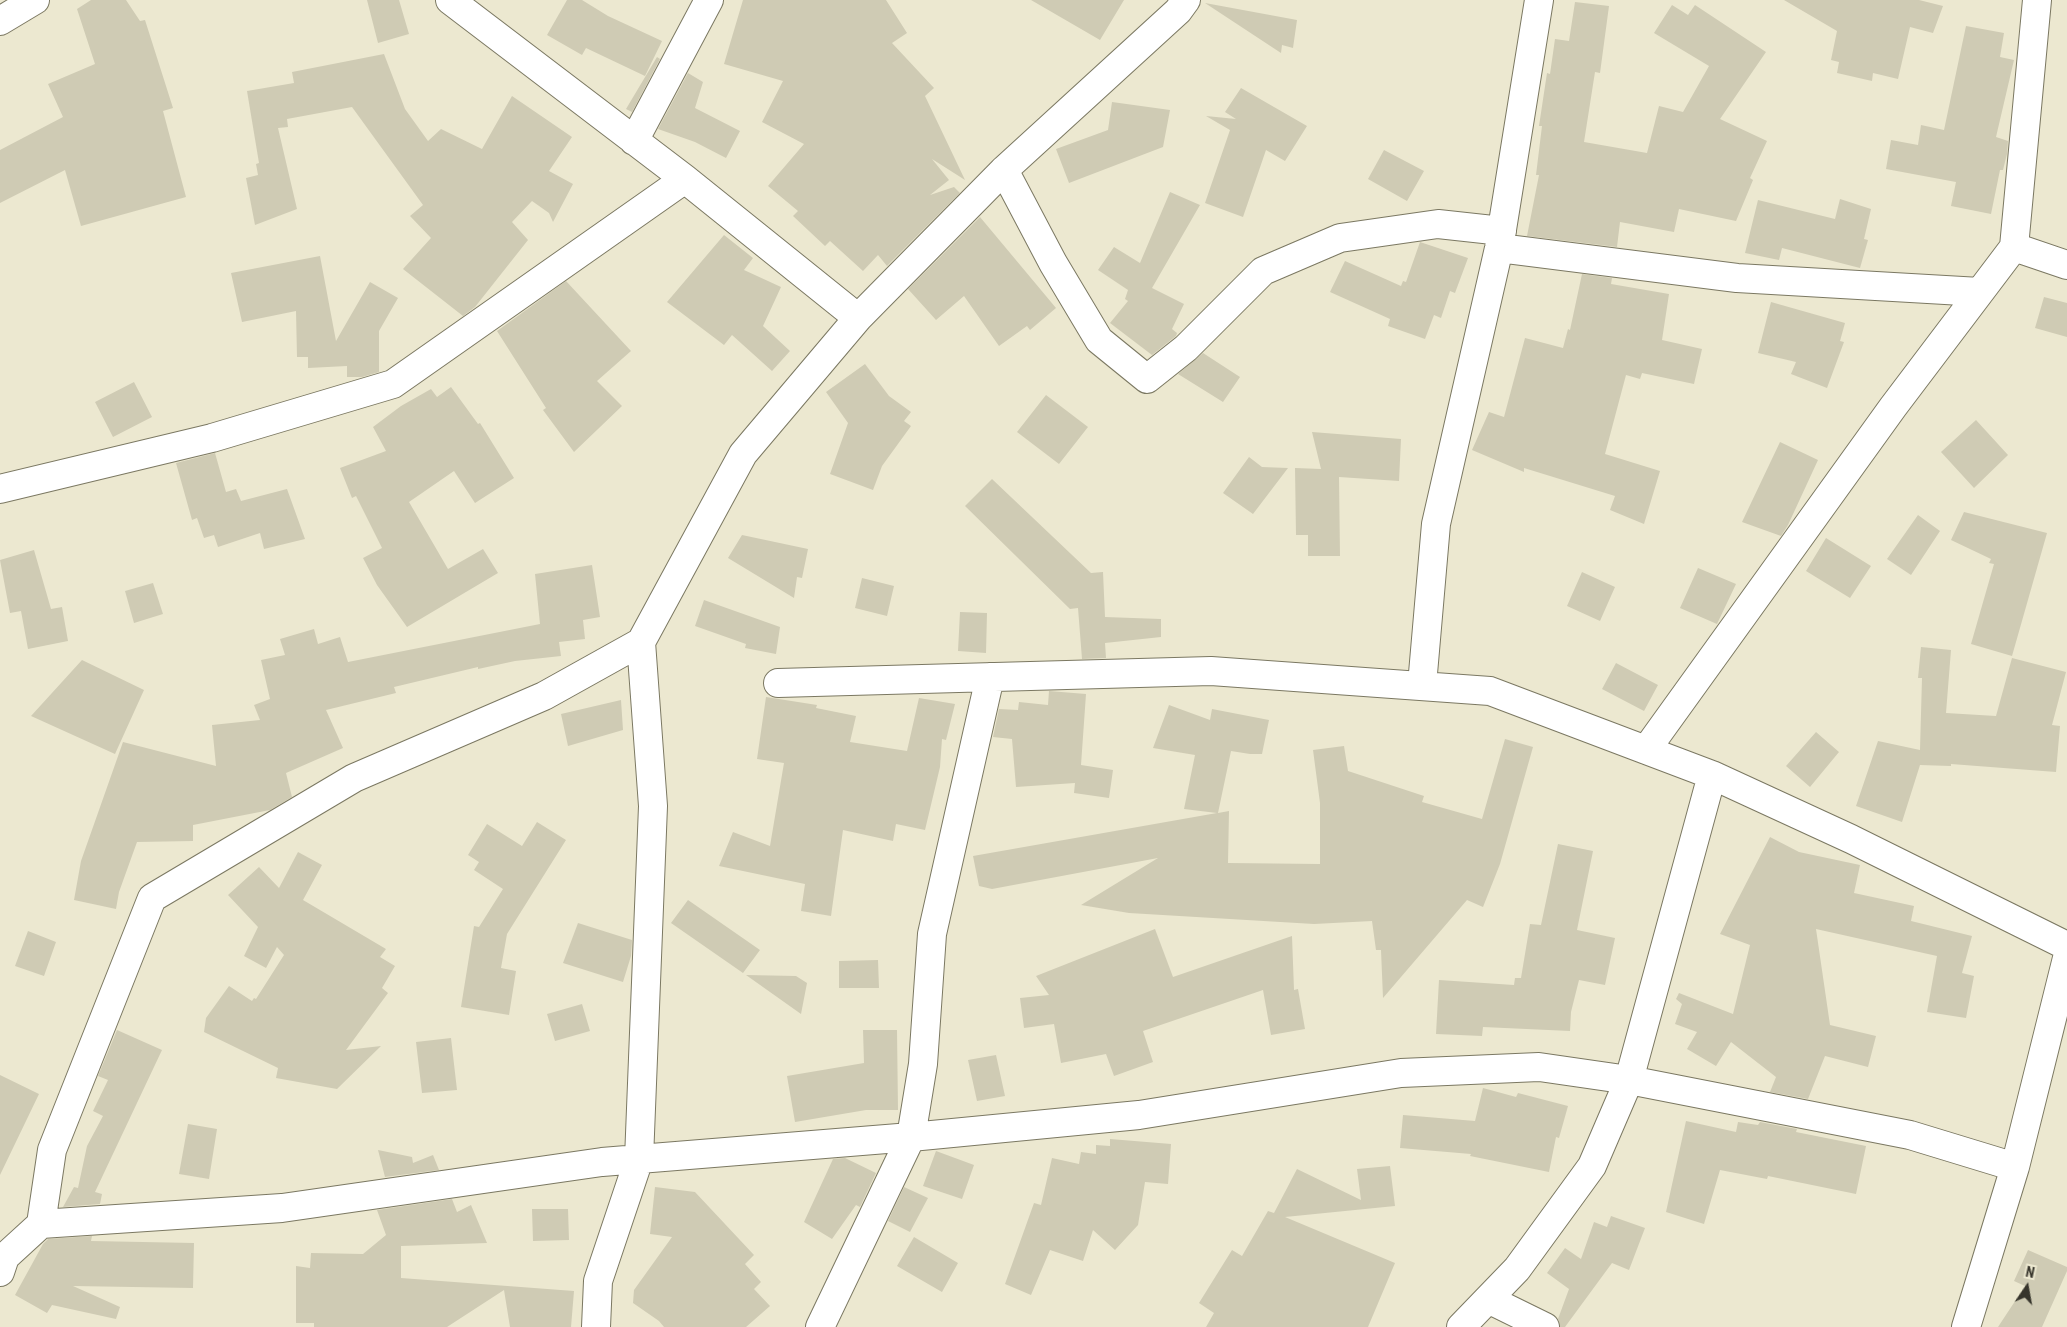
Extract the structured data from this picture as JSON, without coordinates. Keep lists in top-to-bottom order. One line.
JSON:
{"north":"top"}
